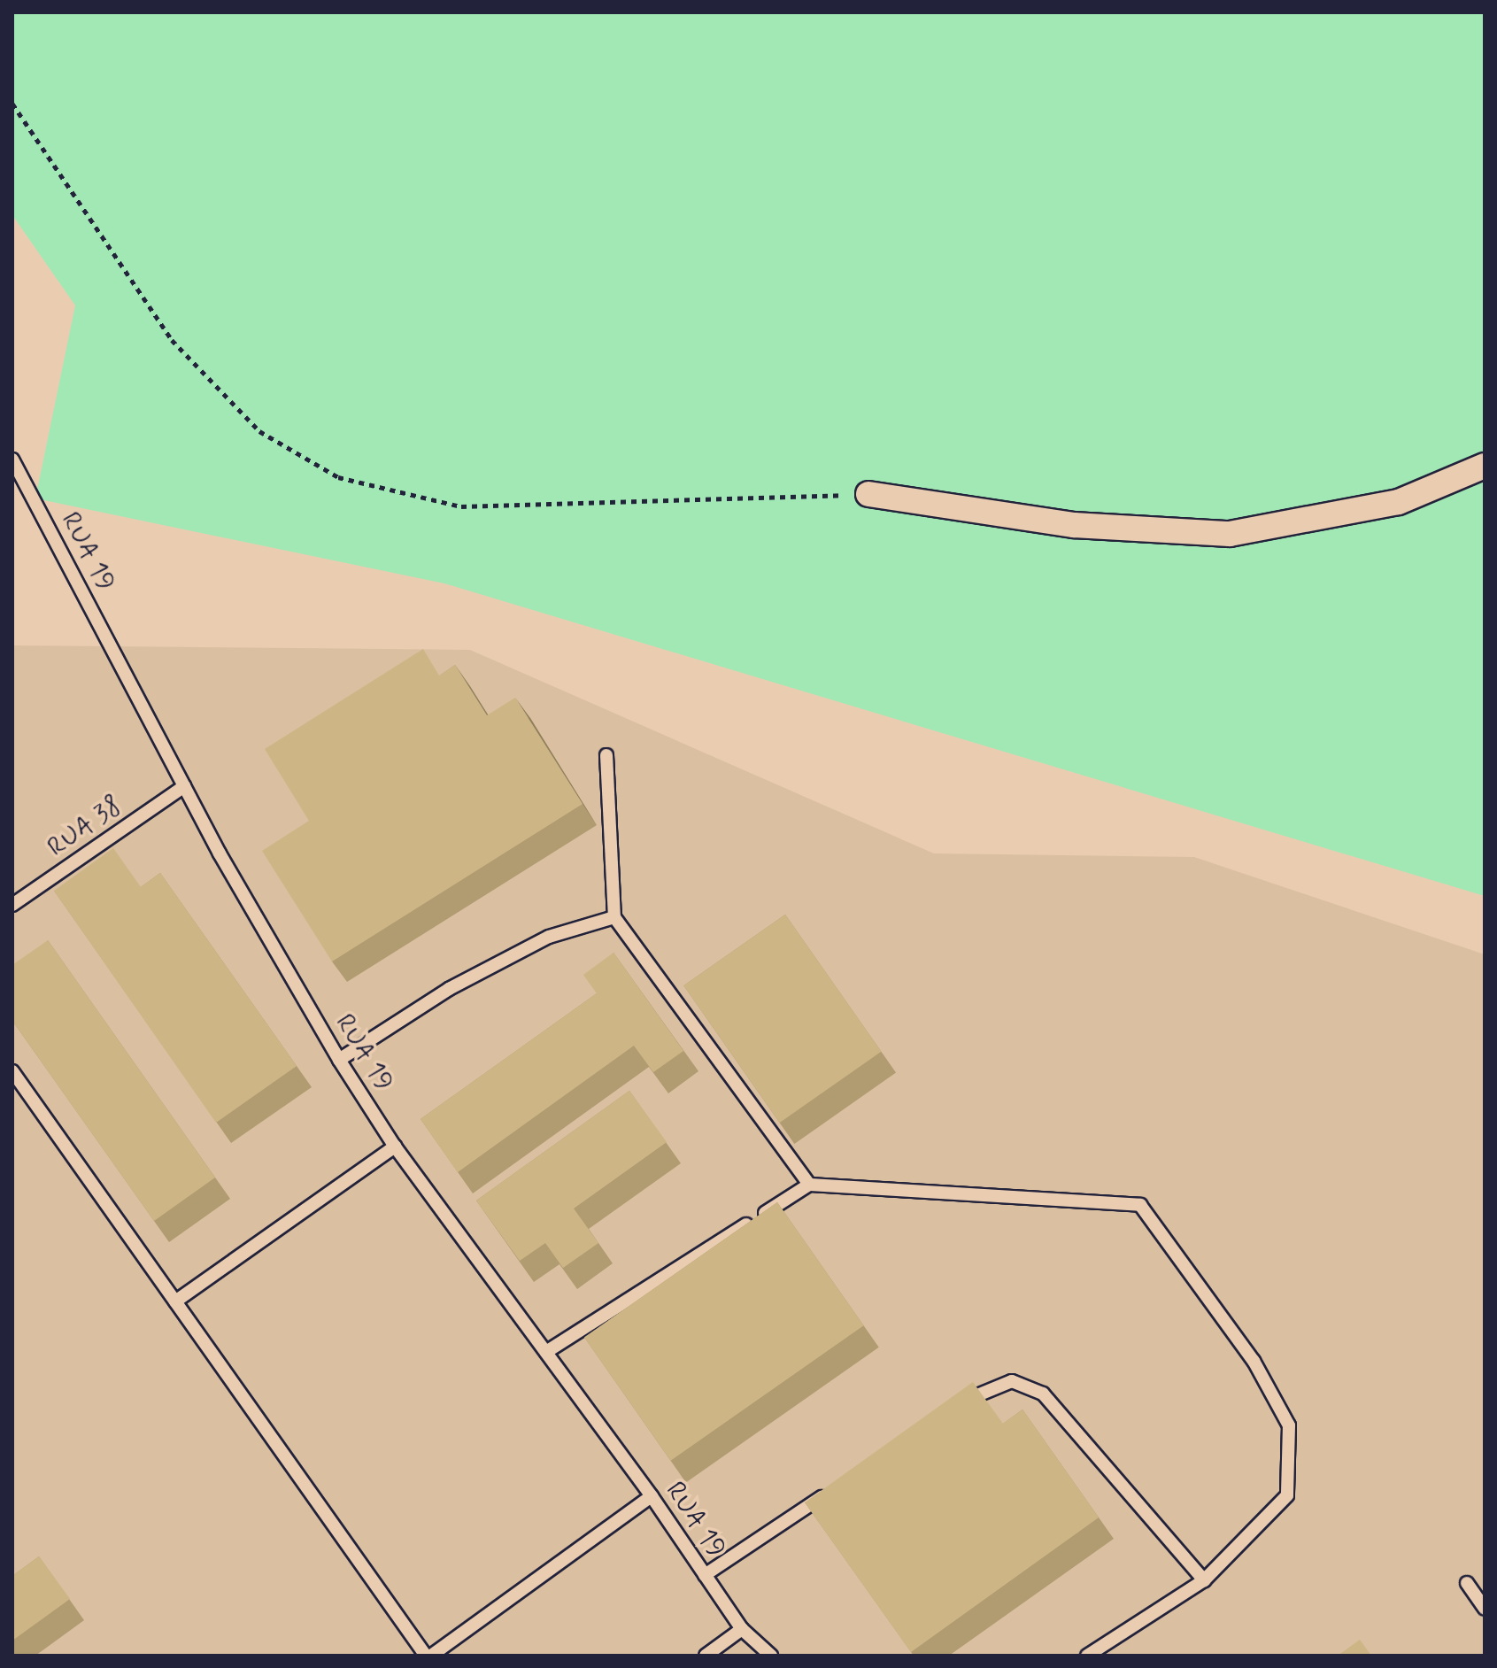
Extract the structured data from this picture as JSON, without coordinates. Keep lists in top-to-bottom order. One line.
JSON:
{"streets":{"lane":["RUA 19","RUA 38"]},"crossings":[["RUA 19","RUA 38"]]}
